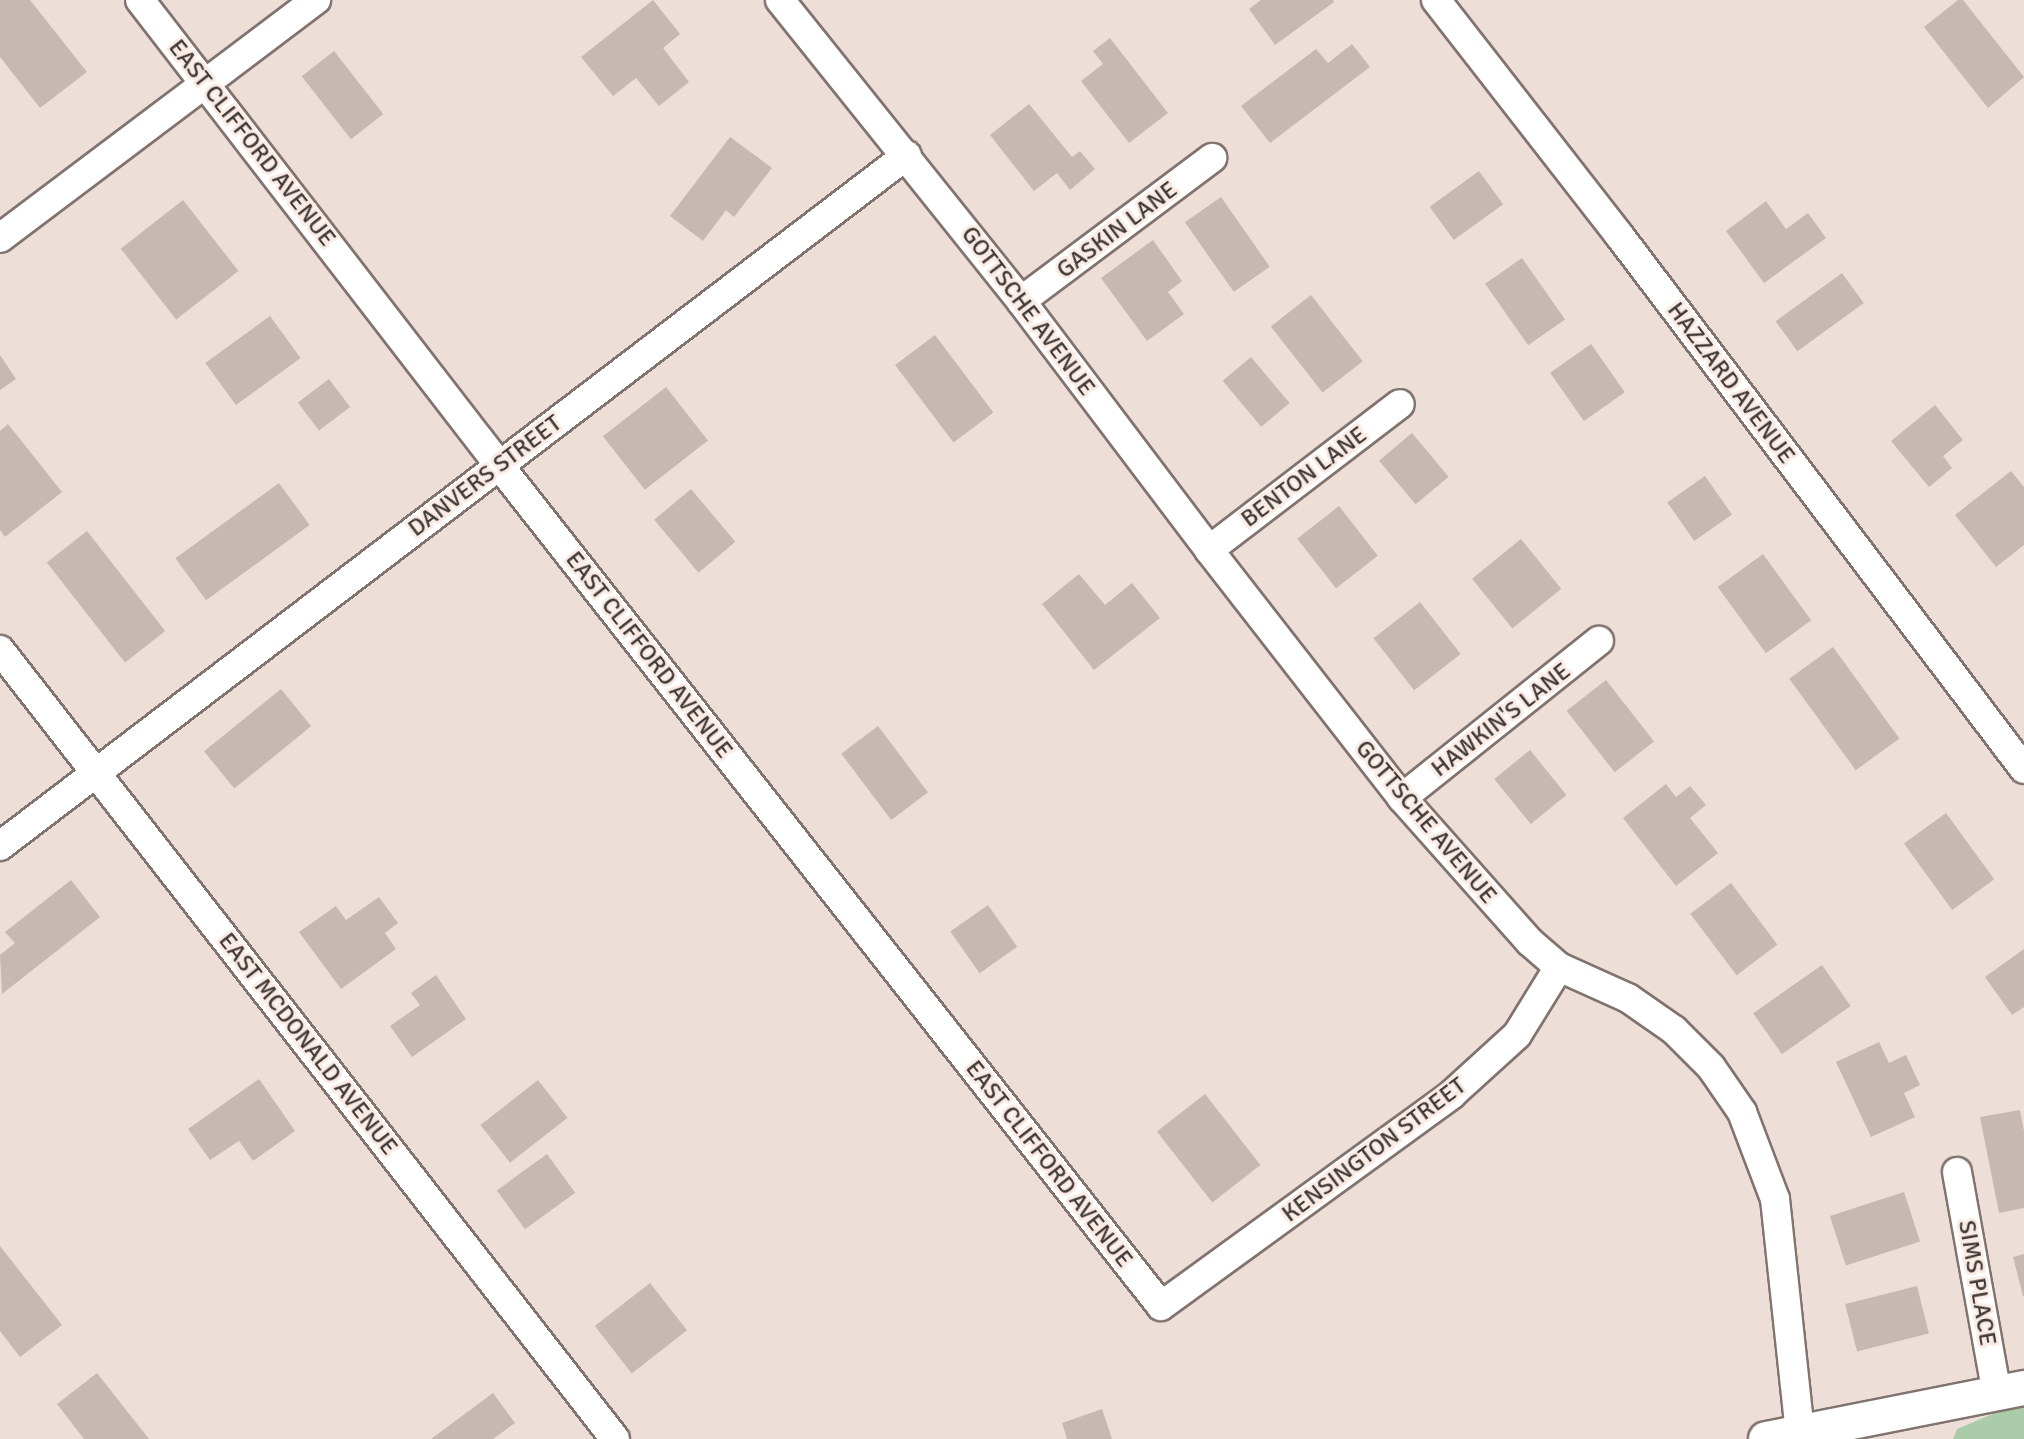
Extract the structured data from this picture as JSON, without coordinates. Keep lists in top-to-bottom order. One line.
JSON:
{"streets":{"street":["EAST CLIFFORD AVENUE","GASKIN LANE","GOTTSCHE AVENUE","HAZZARD AVENUE","DANVERS STREET","BENTON LANE","HAWKIN'S LANE","EAST MCDONALD AVENUE","KENSINGTON STREET","SIMS PLACE"]},"crossings":[["EAST CLIFFORD AVENUE","DANVERS STREET"],["EAST CLIFFORD AVENUE","KENSINGTON STREET"],["GASKIN LANE","GOTTSCHE AVENUE"],["GOTTSCHE AVENUE","DANVERS STREET"],["GOTTSCHE AVENUE","BENTON LANE"],["GOTTSCHE AVENUE","HAWKIN'S LANE"],["GOTTSCHE AVENUE","KENSINGTON STREET"],["DANVERS STREET","EAST MCDONALD AVENUE"]]}
